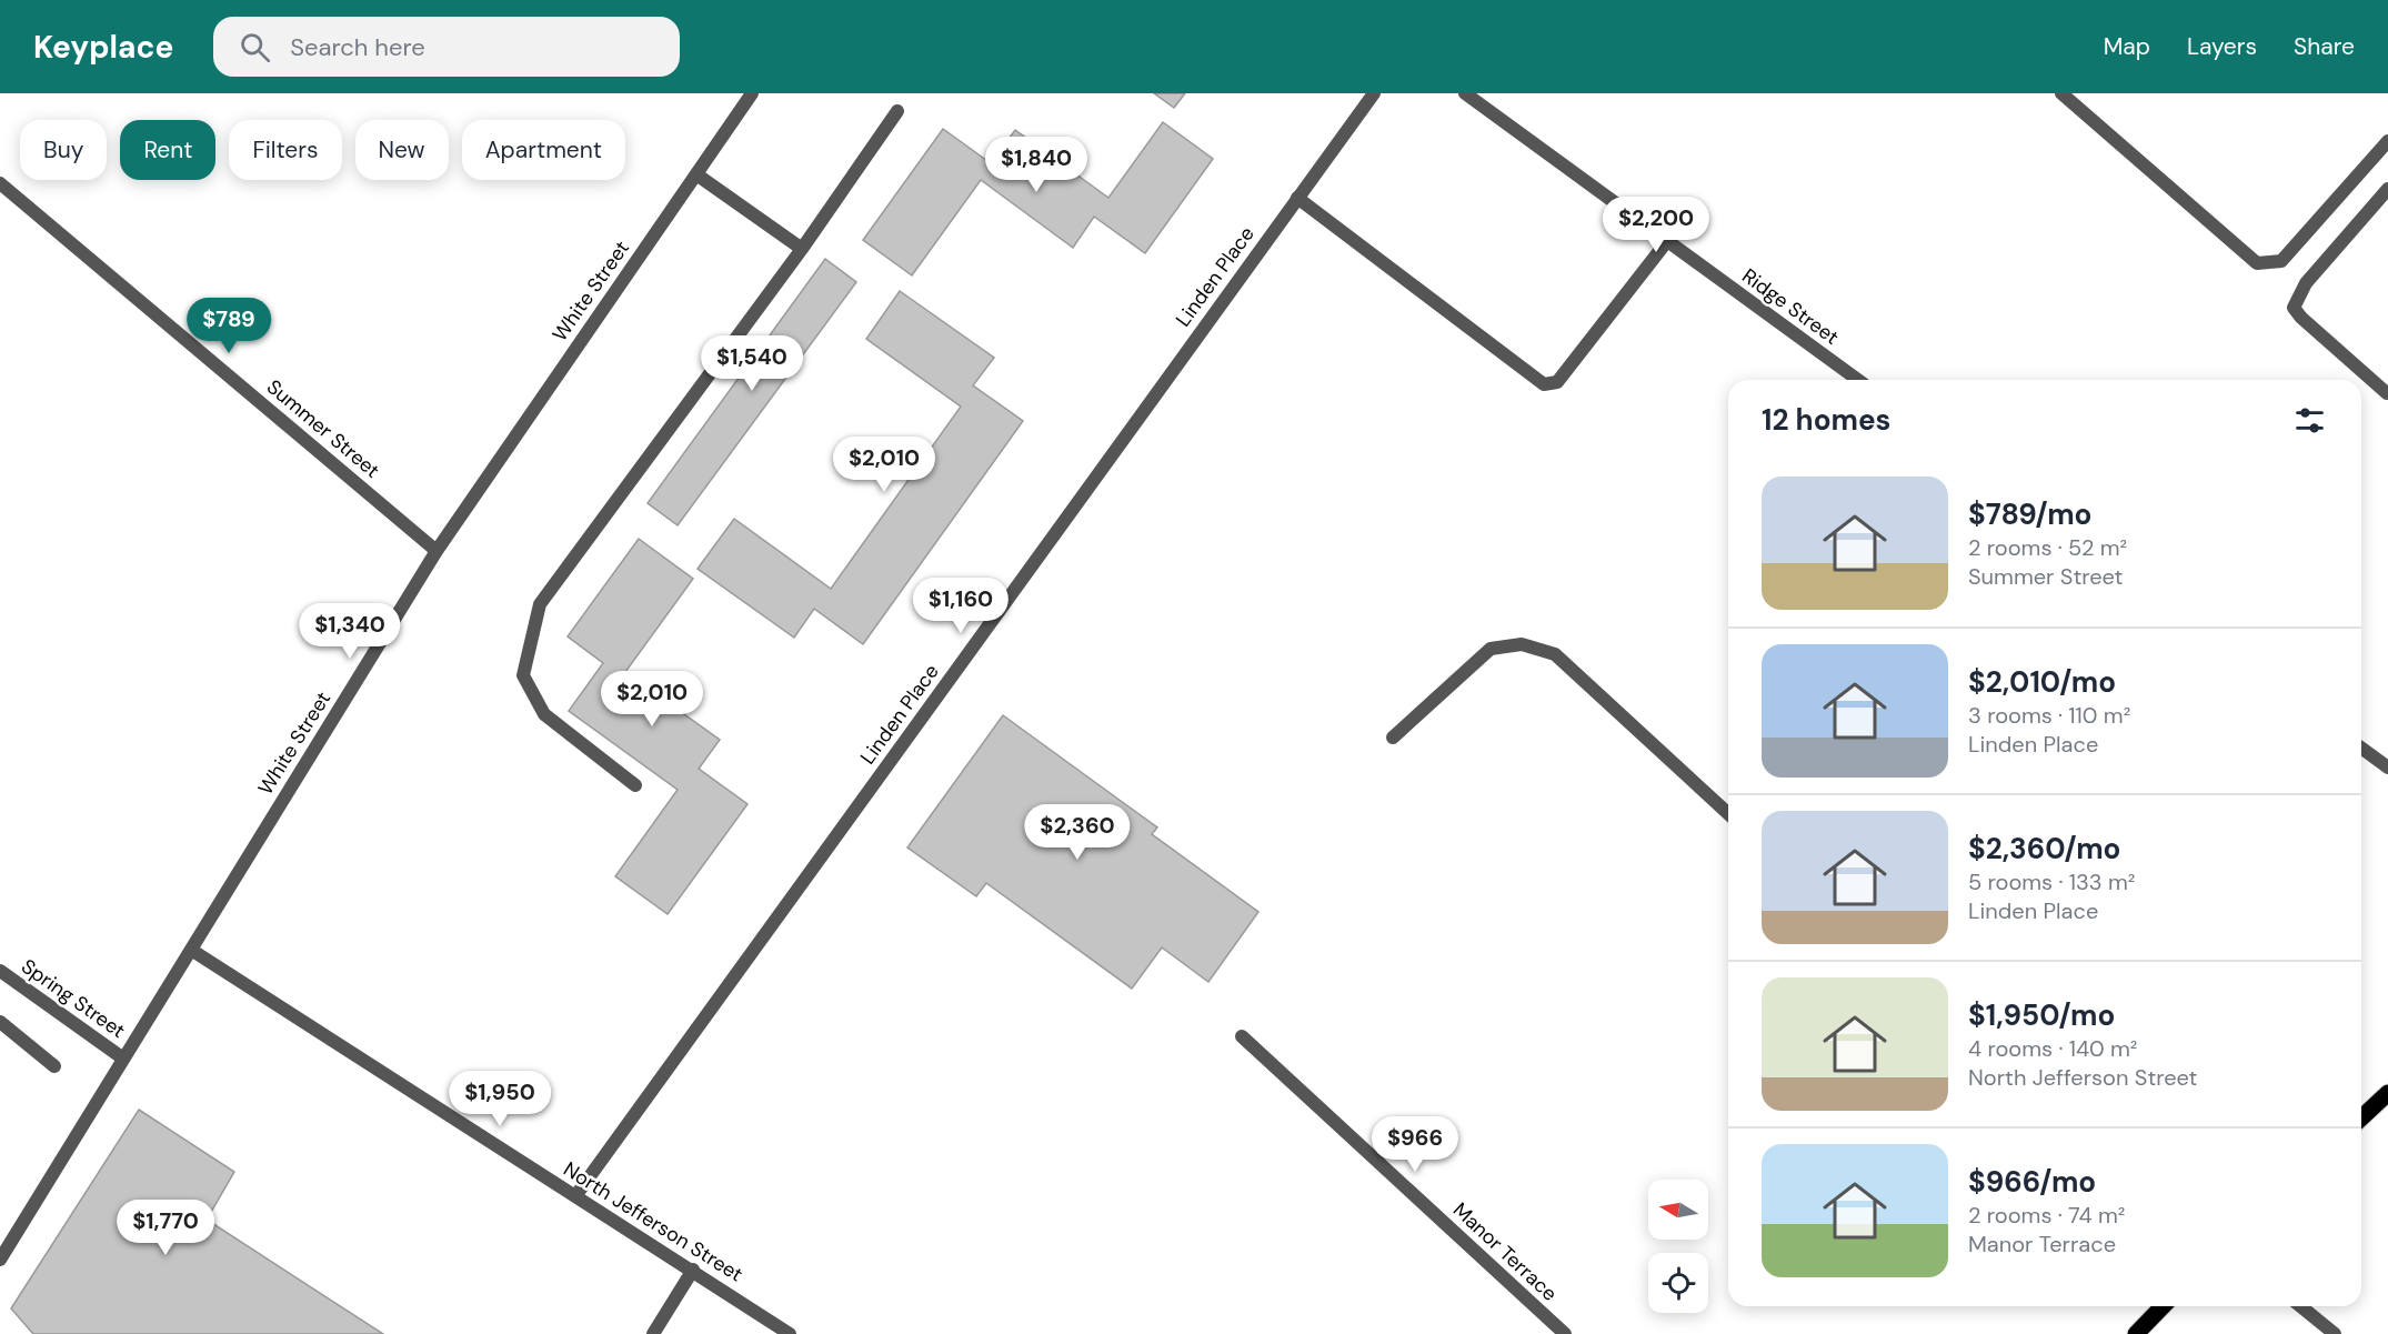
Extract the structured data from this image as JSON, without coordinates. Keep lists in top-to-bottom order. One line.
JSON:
{"streets":{"street":["Linden Place","White Street","Ridge Street","Summer Street","Spring Street","North Jefferson Street","Manor Terrace"]},"crossings":[["Linden Place","North Jefferson Street"],["White Street","Summer Street"],["White Street","Spring Street"],["White Street","North Jefferson Street"]],"north":"left","page":{"header":"Keyplace","search":"Search here","nav":["Map","Layers","Share"],"chip":["Buy","Rent","Filters","New","Apartment"],"price":["$1,840","$2,200","$789","$1,540","$2,010","$1,160","$1,340","$2,010","$2,360","$1,950","$966","$1,770"],"heading":"12 homes","list":[{"name":"$789/mo","note":"2 rooms · 52 m² · Summer Street"},{"name":"$2,010/mo","note":"3 rooms · 110 m² · Linden Place"},{"name":"$2,360/mo","note":"5 rooms · 133 m² · Linden Place"},{"name":"$1,950/mo","note":"4 rooms · 140 m² · North Jefferson Street"},{"name":"$966/mo","note":"2 rooms · 74 m² · Manor Terrace"}]}}
